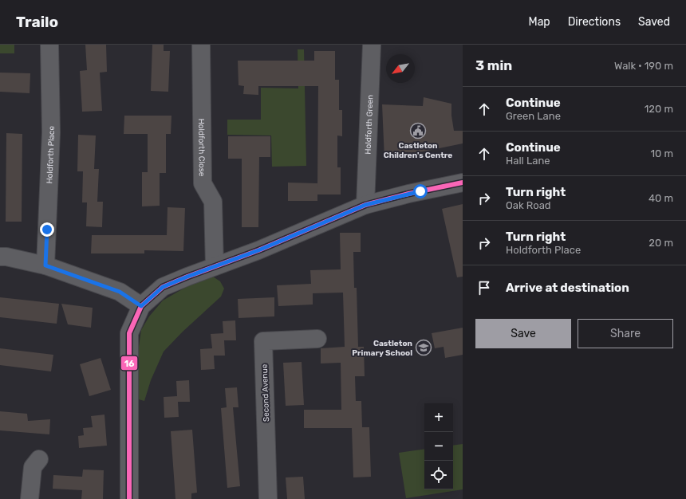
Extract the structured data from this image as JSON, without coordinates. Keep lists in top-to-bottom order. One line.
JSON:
{"streets":{"street":["Holdforth Green","Holdforth Close","Holdforth Place","Second Avenue"]},"places":{"public building":["Castleton Children's Centre"],"school or university":["Castleton Primary School"]},"lines":["transit line 16"],"north":"bottom left","page":{"header":"Trailo","nav":["Map","Directions","Saved"],"heading":["3 min","Walk · 190 m"],"list":[["Continue","Green Lane","120 m"],["Continue","Hall Lane","10 m"],["Turn right","Oak Road","40 m"],["Turn right","Holdforth Place","20 m"],"Arrive at destination"],"buttons":["Save","Share"],"map_buttons":["+","−"]}}
